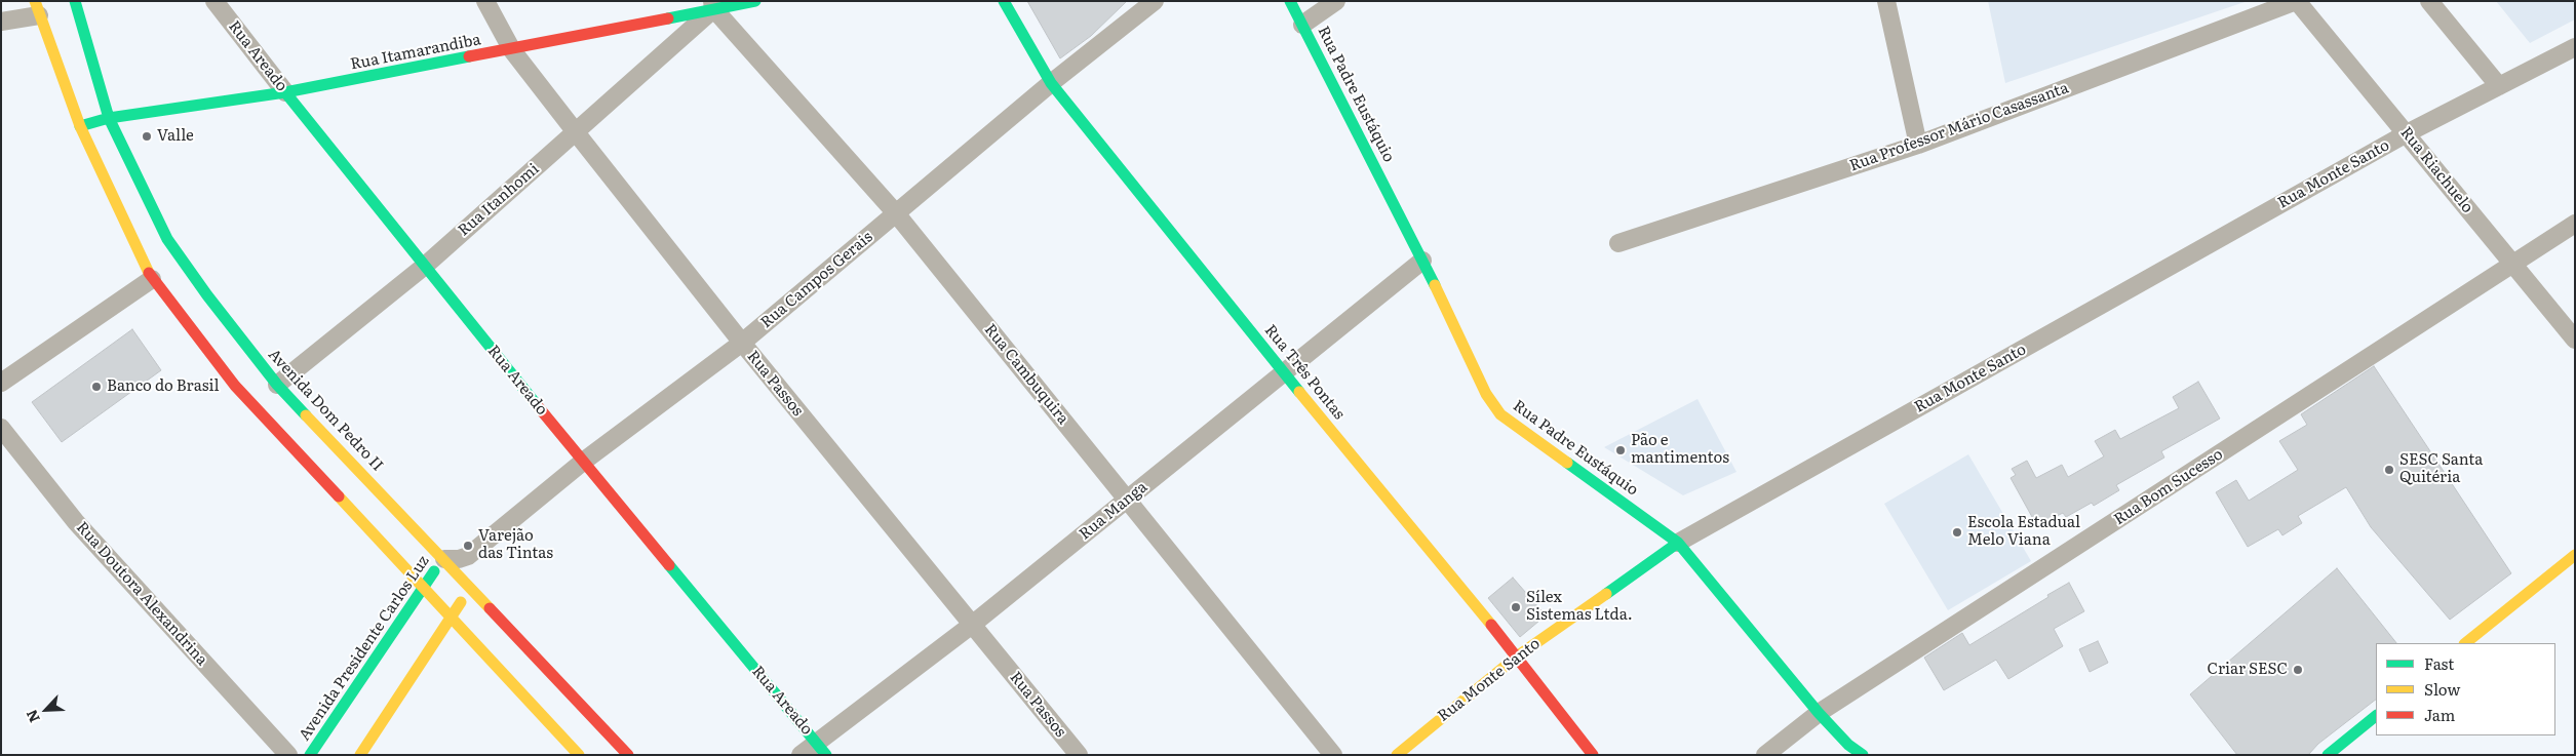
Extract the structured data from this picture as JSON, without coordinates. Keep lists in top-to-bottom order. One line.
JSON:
{"streets":{"main road":["Rua Itamarandiba","Rua Areado","Rua Padre Eustáquio","Rua Monte Santo","Rua Três Pontas","Avenida Dom Pedro II","Avenida Presidente Carlos Luz"],"street":["Rua Professor Mário Casassanta","Rua Riachuelo","Rua Itanhomi","Rua Campos Gerais","Rua Cambuquira","Rua Passos","Rua Bom Sucesso","Rua Manga","Rua Doutora Alexandrina"]},"crossings":[["Rua Itamarandiba","Rua Areado"],["Rua Itamarandiba","Rua Itanhomi"],["Rua Itamarandiba","Rua Cambuquira"],["Rua Itamarandiba","Rua Passos"],["Rua Itamarandiba","Avenida Dom Pedro II"],["Rua Areado","Rua Itanhomi"],["Rua Areado","Rua Campos Gerais"],["Rua Areado","Rua Manga"],["Rua Padre Eustáquio","Rua Monte Santo"],["Rua Padre Eustáquio","Rua Bom Sucesso"],["Rua Padre Eustáquio","Rua Manga"],["Rua Professor Mário Casassanta","Rua Riachuelo"],["Rua Riachuelo","Rua Monte Santo"],["Rua Riachuelo","Rua Bom Sucesso"],["Rua Monte Santo","Rua Três Pontas"],["Rua Itanhomi","Rua Cambuquira"],["Rua Itanhomi","Rua Passos"],["Rua Itanhomi","Avenida Dom Pedro II"],["Rua Campos Gerais","Rua Três Pontas"],["Rua Campos Gerais","Rua Cambuquira"],["Rua Campos Gerais","Rua Passos"],["Rua Campos Gerais","Avenida Dom Pedro II"],["Rua Campos Gerais","Avenida Presidente Carlos Luz"],["Rua Três Pontas","Rua Manga"],["Rua Cambuquira","Rua Manga"],["Rua Passos","Rua Manga"],["Avenida Dom Pedro II","Avenida Presidente Carlos Luz"]],"places":["Valle","Banco do Brasil","Pão e mantimentos","SESC Santa Quitéria","Escola Estadual Melo Viana","Varejão das Tintas","Sílex Sistemas Ltda.","Criar SESC"],"legend":["Fast","Slow","Jam"],"north":"bottom left"}
